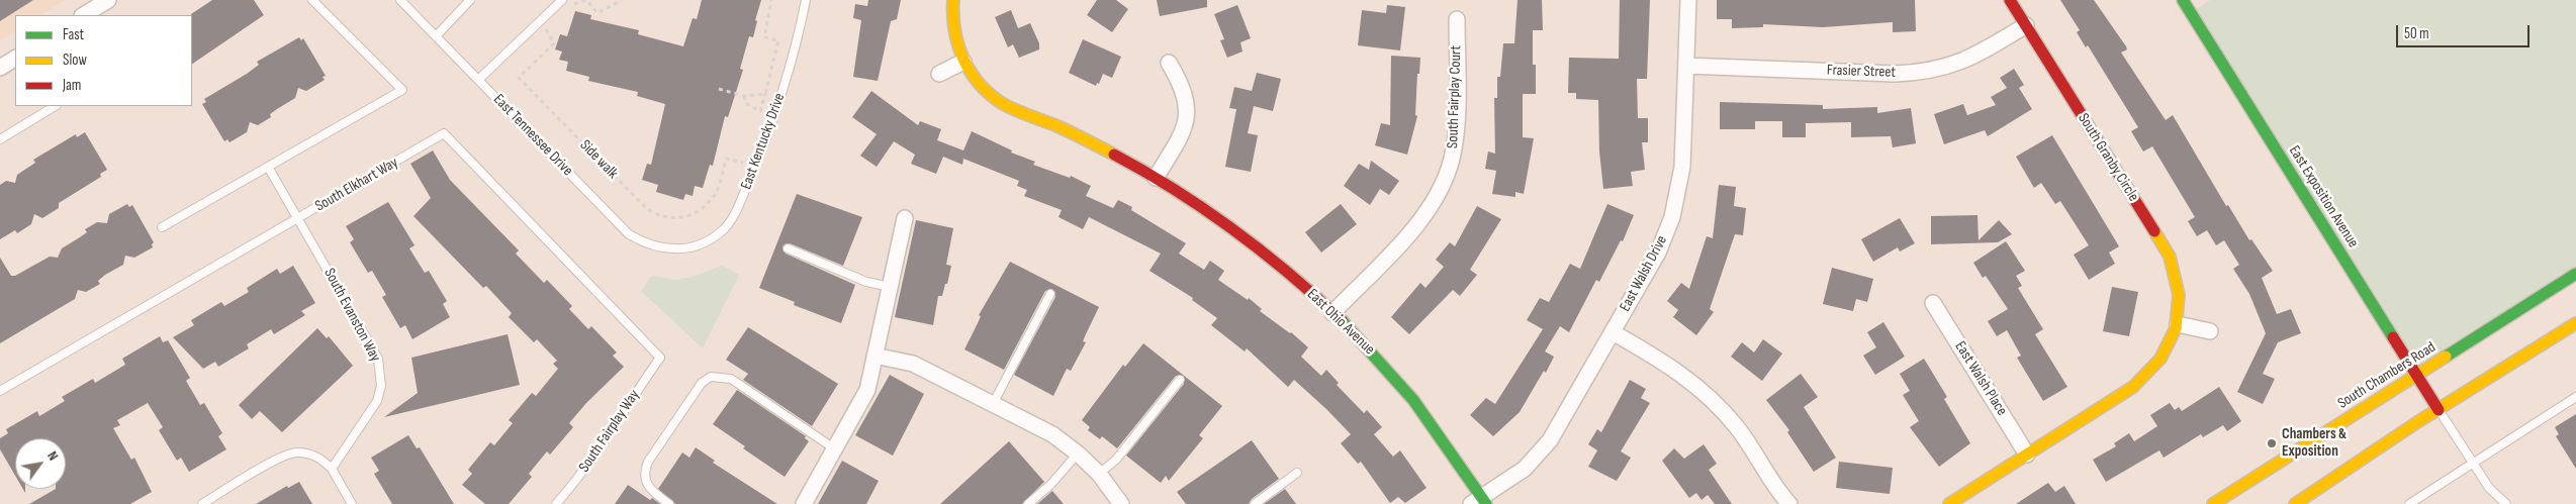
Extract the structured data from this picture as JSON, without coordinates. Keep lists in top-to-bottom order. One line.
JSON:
{"streets":{"street":["Frasier Street","South Fairplay Court","South Granby Circle","East Exposition Avenue","East Walsh Drive","East Ohio Avenue","South Chambers Road","East Walsh Place"],"lane":["East Tennessee Drive","East Kentucky Drive","South Elkhart Way","South Evanston Way","South Fairplay Way"],"path":["Side walk"]},"crossings":[["Frasier Street","South Granby Circle"],["Frasier Street","East Walsh Drive"],["South Fairplay Court","East Ohio Avenue"],["East Tennessee Drive","East Kentucky Drive"],["South Granby Circle","East Walsh Place"],["South Elkhart Way","South Evanston Way"],["South Elkhart Way","South Fairplay Way"],["East Exposition Avenue","South Chambers Road"],["East Walsh Drive","East Ohio Avenue"]],"places":["Chambers & Exposition"],"legend":["Fast","Slow","Jam"],"scale_bar":"50 m","north":"top right"}
